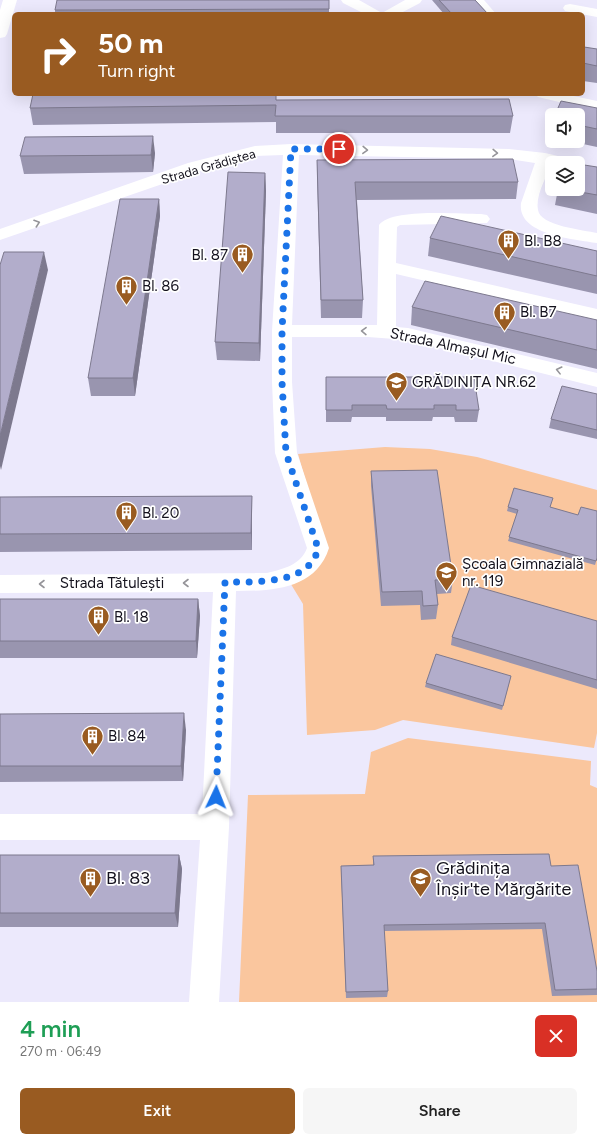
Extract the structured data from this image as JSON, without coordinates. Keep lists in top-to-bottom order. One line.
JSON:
{"streets":{"street":["Strada Grădiștea","Strada Almașul Mic","Strada Tătulești"]},"crossings":[["Strada Grădiștea","Strada Tătulești"],["Strada Almașul Mic","Strada Tătulești"]],"places":{"building":["Bl. B8","Bl. 87","Bl. 86","Bl. B7","Bl. 20","Bl. 18","Bl. 84","Bl. 83"],"school or university":["GRĂDINIȚA NR.62","Școala Gimnazială nr. 119","Grădinița Înșir'te Mărgărite"]},"page":{"turn":["50 m","Turn right"],"heading":["4 min","270 m · 06:49"],"buttons":["Exit","Share"]}}
